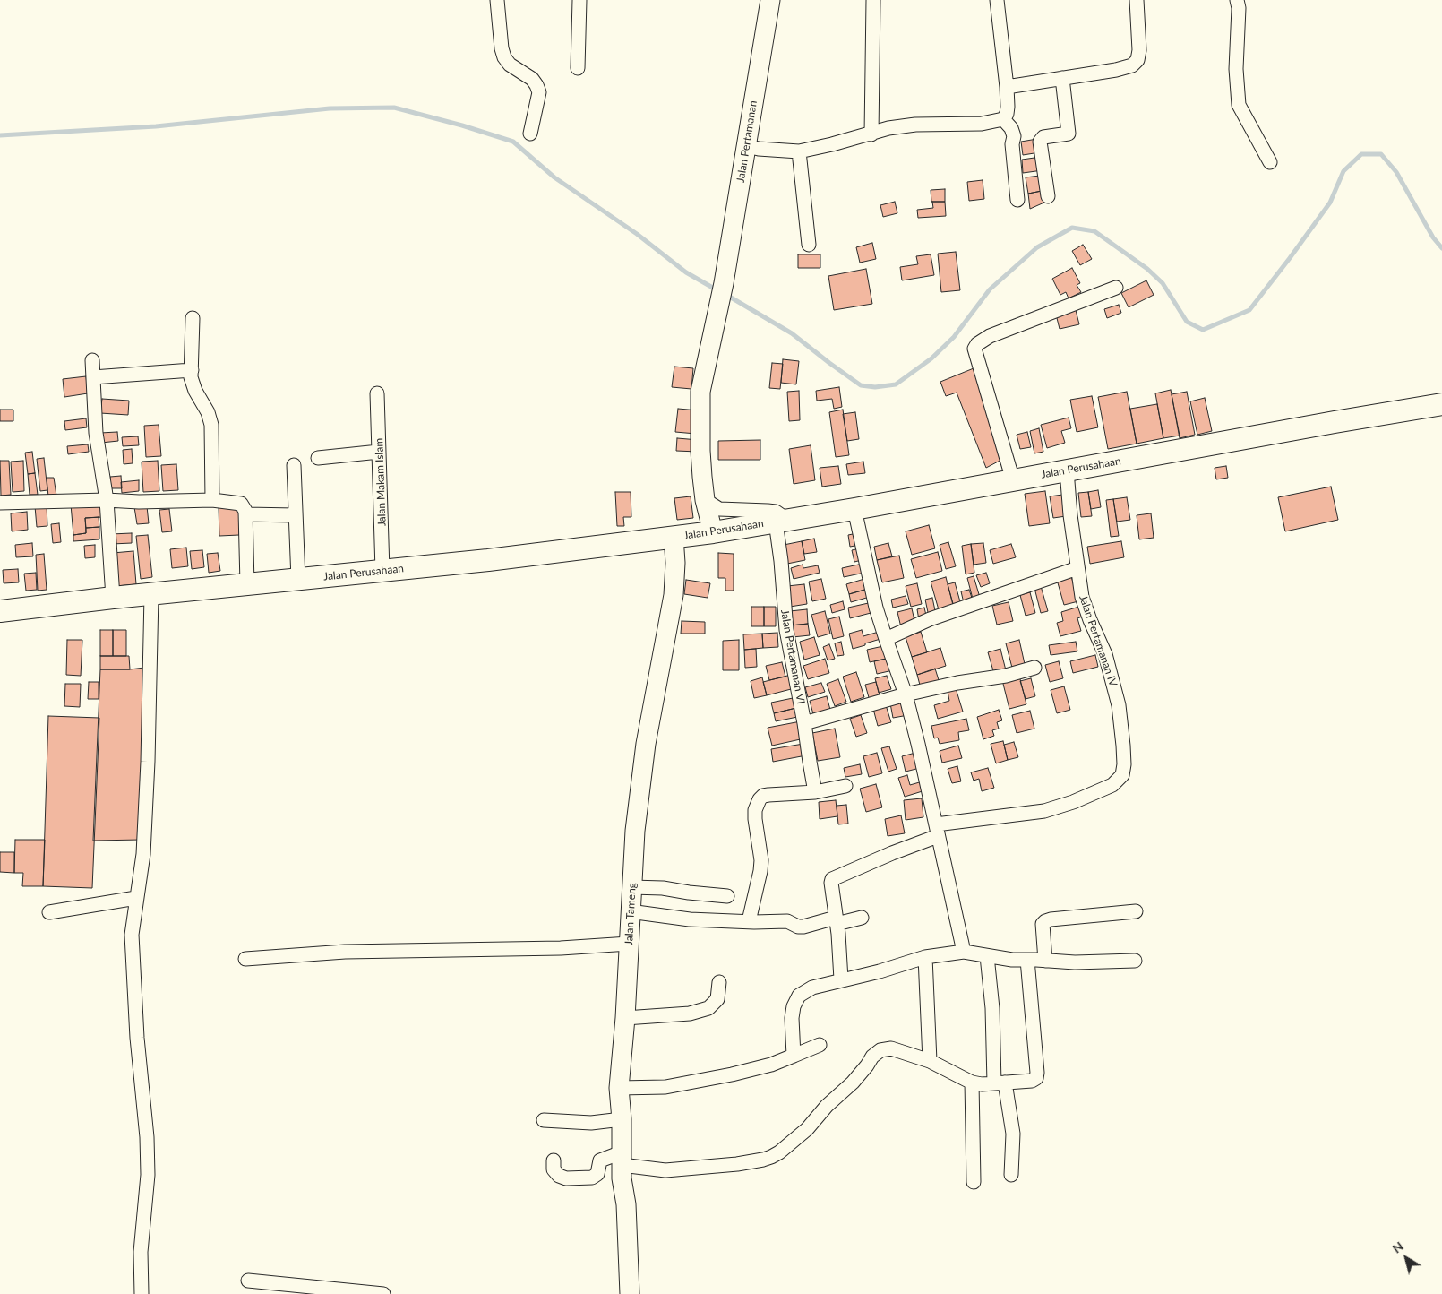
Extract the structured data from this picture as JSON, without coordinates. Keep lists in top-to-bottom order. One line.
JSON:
{"streets":{"main road":["Jalan Perusahaan"],"street":["Jalan Pertamanan","Jalan Makam Islam","Jalan Pertamanan IV","Jalan Pertamanan VI","Jalan Tameng"]},"crossings":[["Jalan Pertamanan","Jalan Perusahaan"],["Jalan Perusahaan","Jalan Makam Islam"],["Jalan Perusahaan","Jalan Pertamanan IV"],["Jalan Perusahaan","Jalan Pertamanan VI"],["Jalan Perusahaan","Jalan Tameng"]],"north":"top left"}
